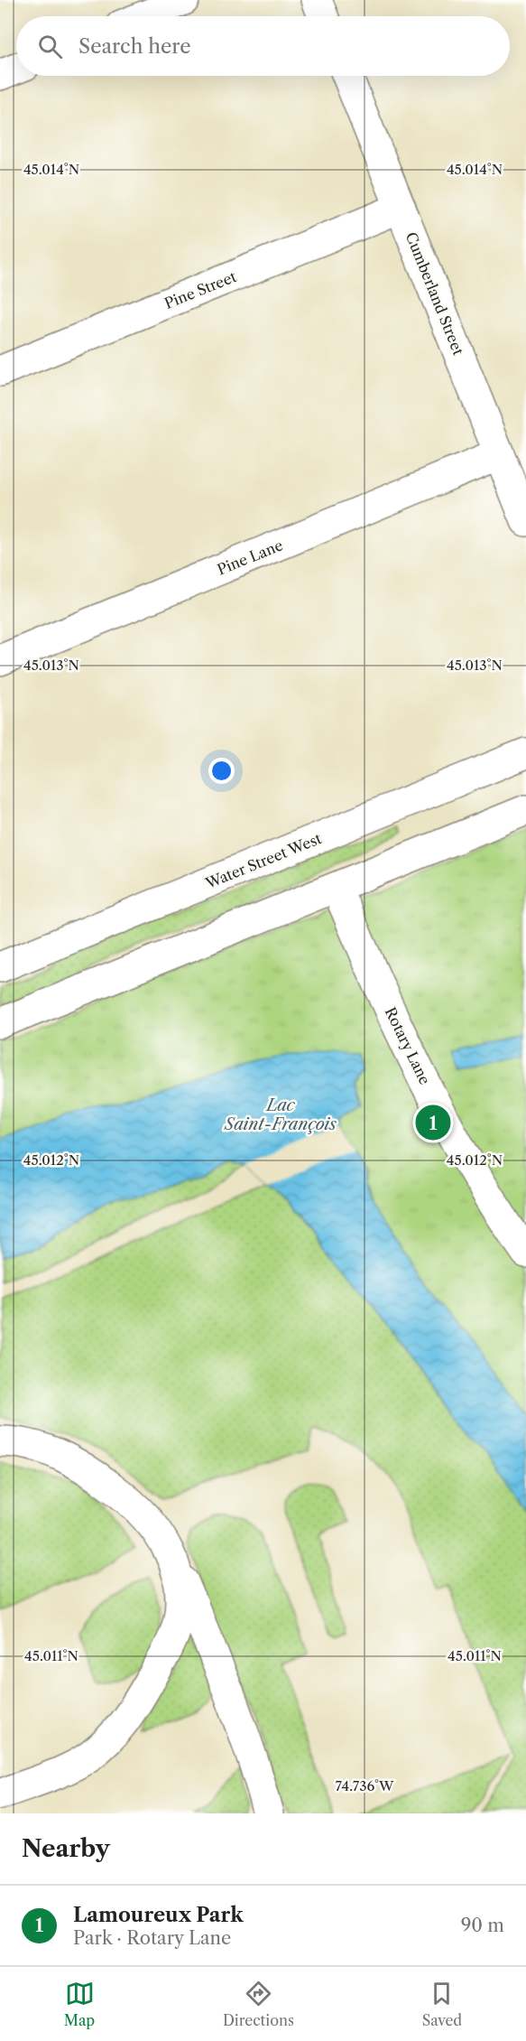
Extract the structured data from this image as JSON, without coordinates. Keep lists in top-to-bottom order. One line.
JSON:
{"streets":{"street":["Pine Street","Cumberland Street","Pine Lane","Water Street West","Rotary Lane"]},"crossings":[["Pine Street","Cumberland Street"],["Cumberland Street","Pine Lane"]],"water":["Lac Saint-François"],"page":{"search":"Search here","pins":"1","heading":"Nearby","list":[{"mark":"1","name":"Lamoureux Park","note":"Park · Rotary Lane","value":"90 m"}],"nav":["Map","Directions","Saved"]},"coordinates":["45.014°N","45.013°N","45.012°N","45.011°N","74.736°W"]}
